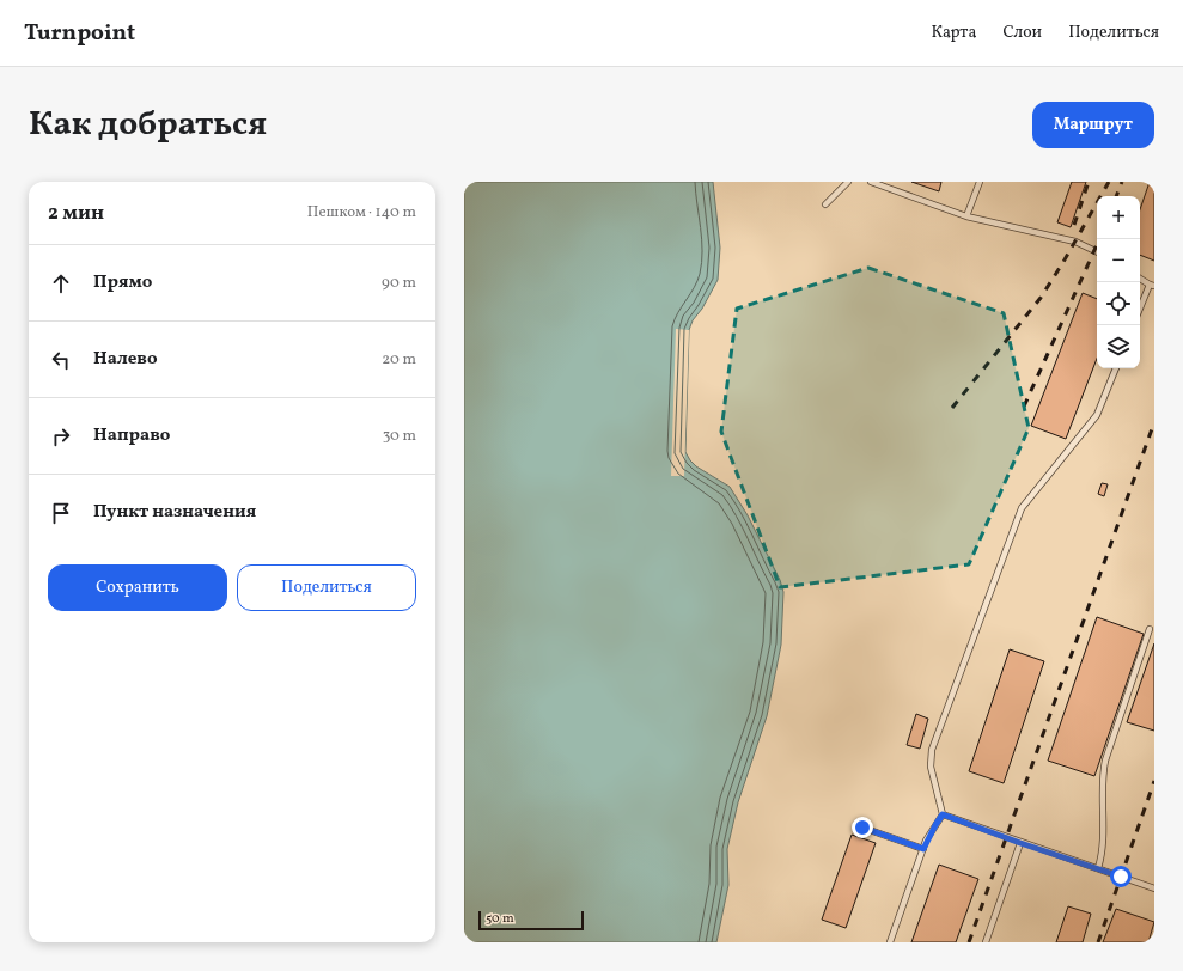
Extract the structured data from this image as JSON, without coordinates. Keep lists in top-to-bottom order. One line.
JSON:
{"scale_bar":"50 m","page":{"header":"Turnpoint","nav":["Карта","Слои","Поделиться"],"title":"Как добраться","buttons":["Маршрут",["Сохранить","Поделиться"]],"heading":["2 мин","Пешком · 140 m"],"map_buttons":["+","−"],"list":[["Прямо","90 m"],["Налево","20 m"],["Направо","30 m"],"Пункт назначения"],"scale":"50 m"}}
